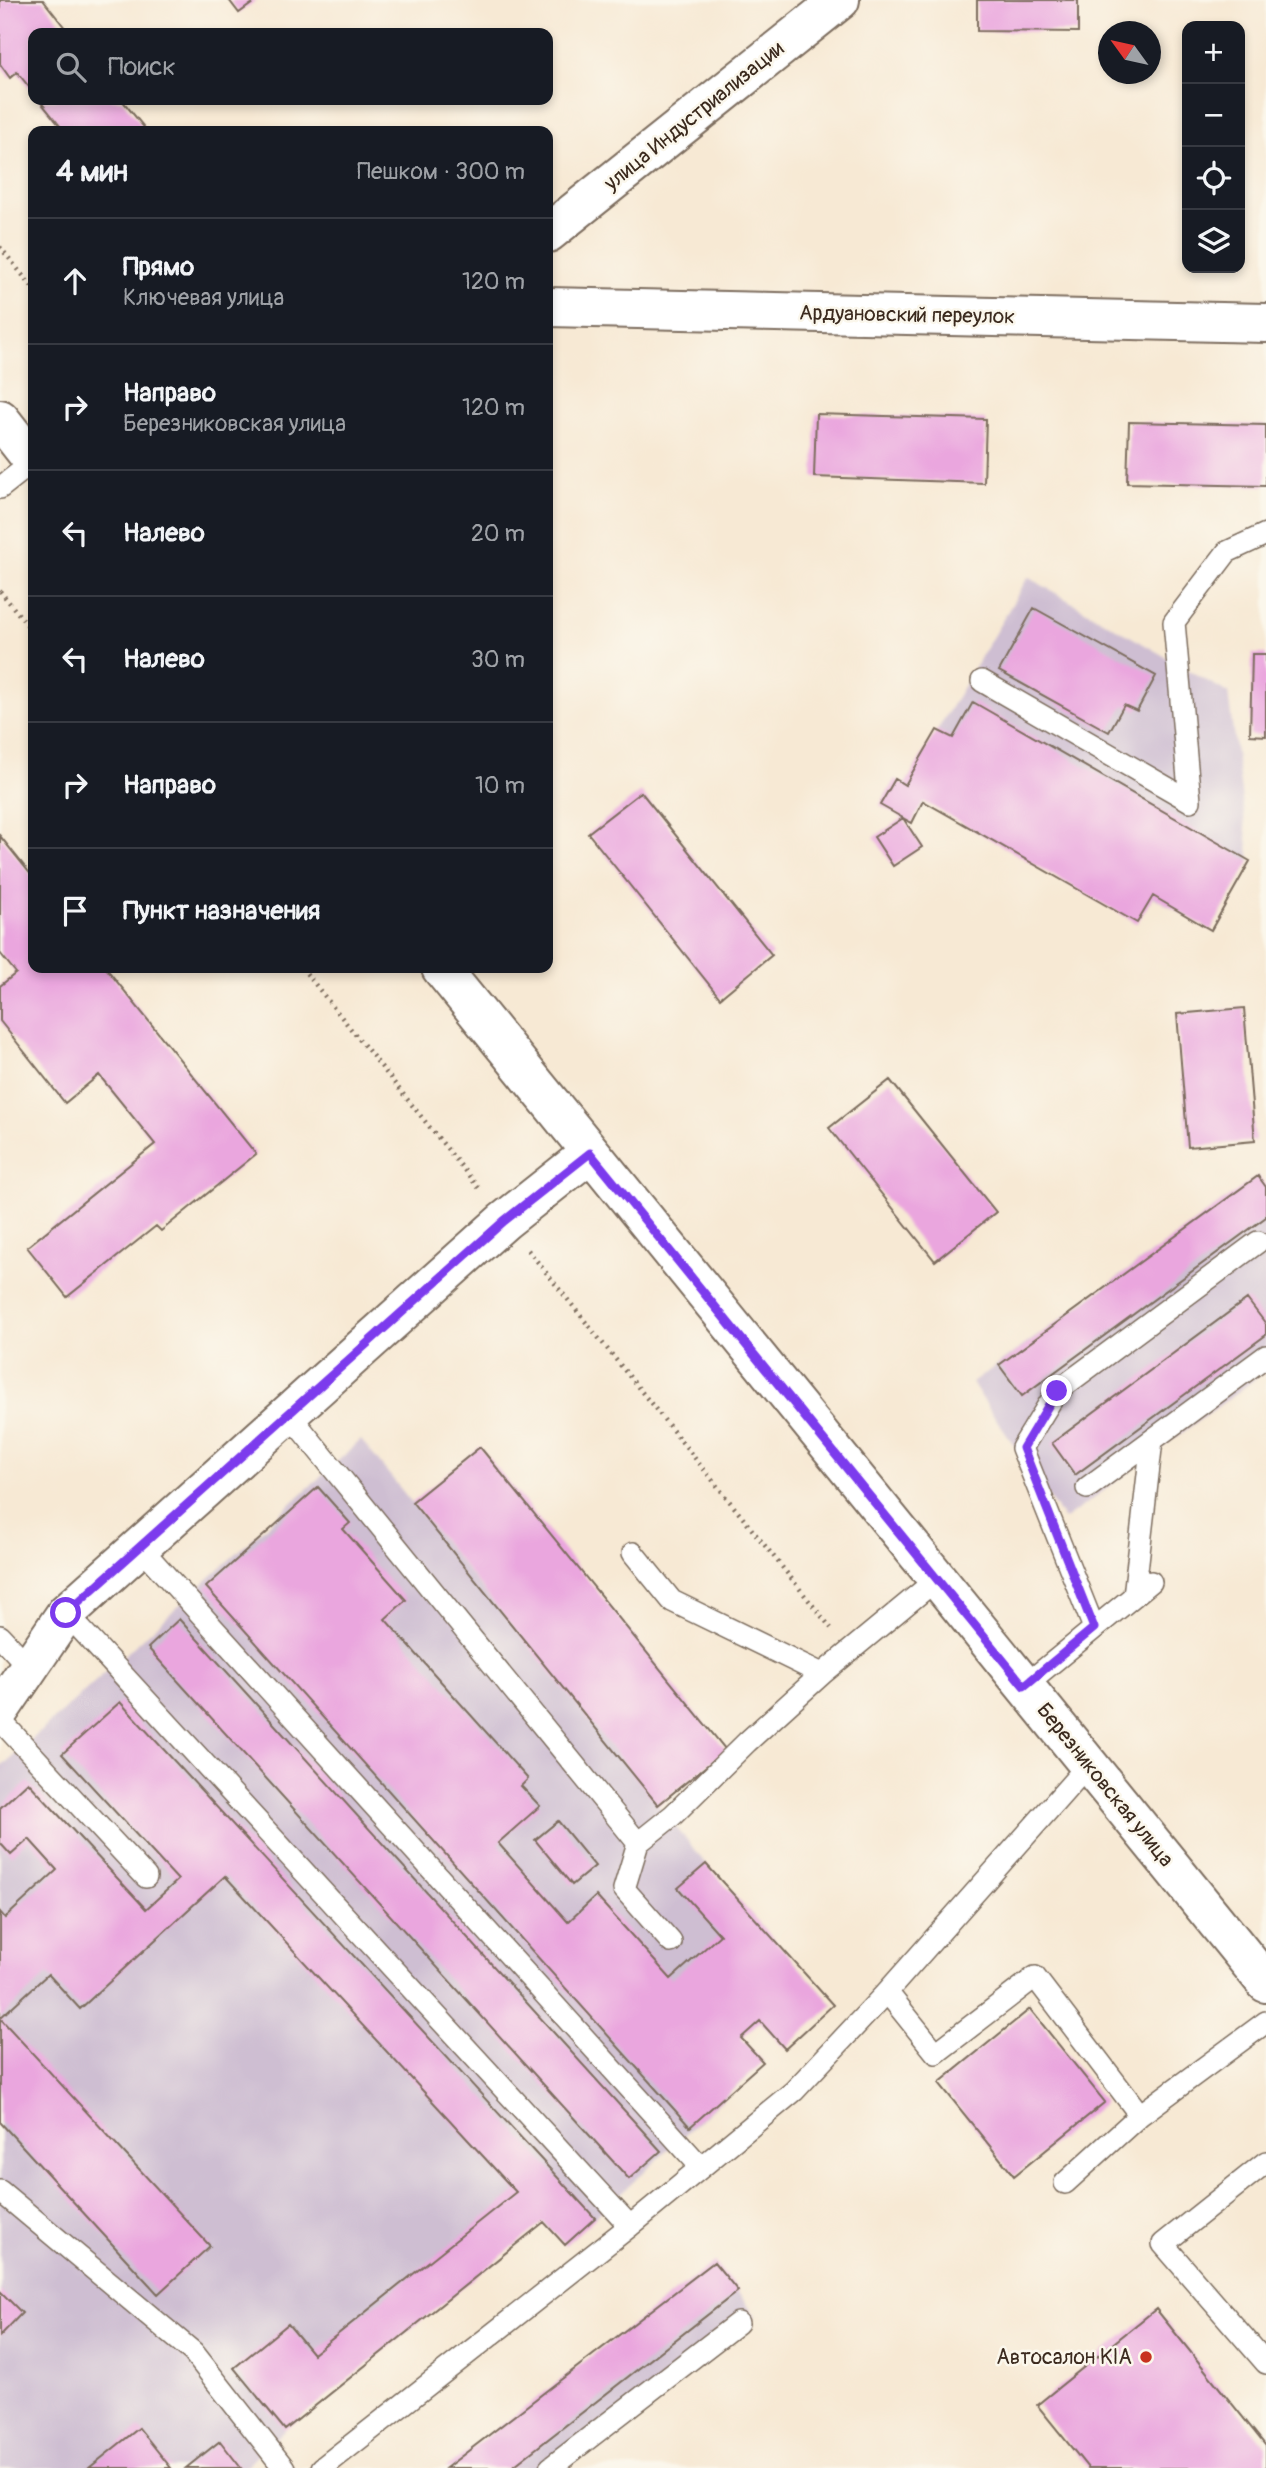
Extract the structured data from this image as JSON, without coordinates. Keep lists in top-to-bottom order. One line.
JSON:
{"streets":{"street":["улица Индустриализации","Ардуановский переулок","Березниковская улица"]},"places":["Автосалон KIA"],"north":"top left","page":{"map_buttons":["+","−"],"search":"Поиск","heading":["4 мин","Пешком · 300 m"],"list":[["Прямо","Ключевая улица","120 m"],["Направо","Березниковская улица","120 m"],["Налево","20 m"],["Налево","30 m"],["Направо","10 m"],"Пункт назначения"]}}
